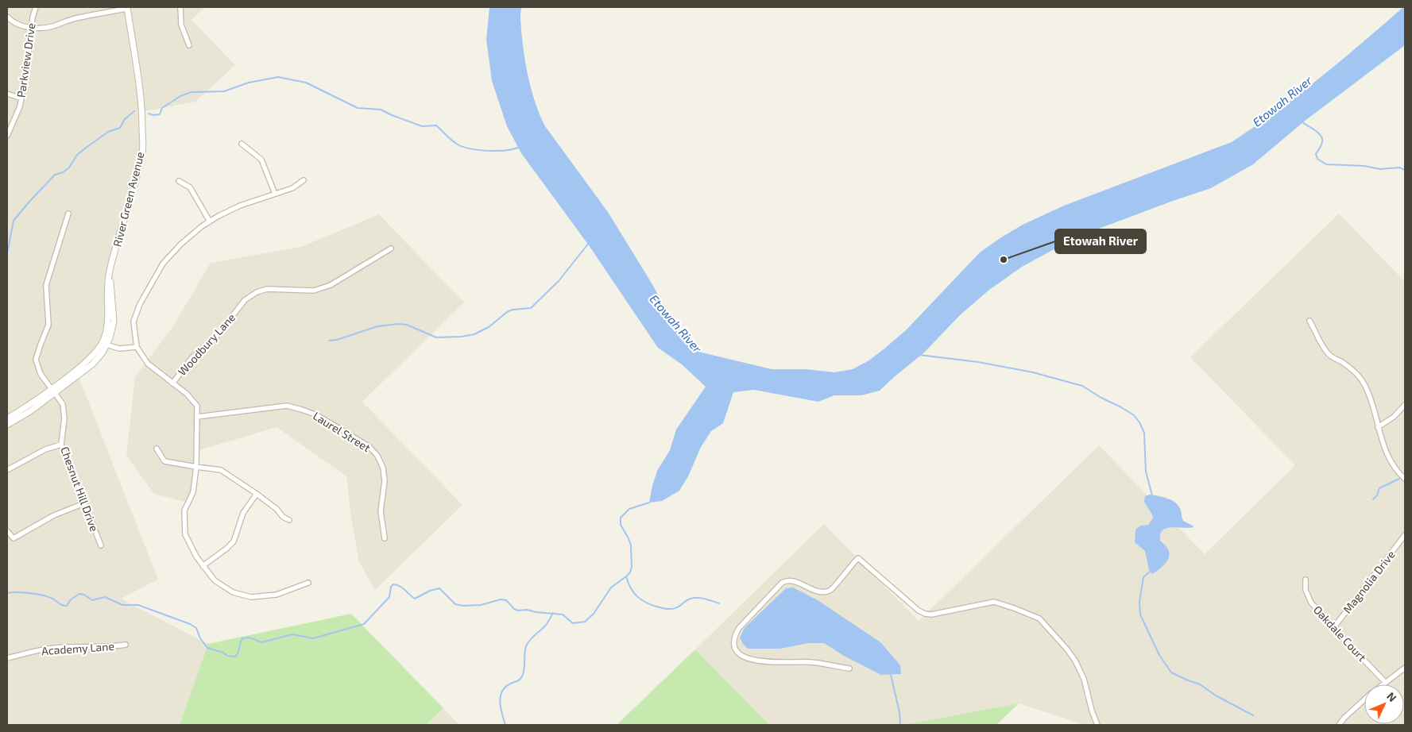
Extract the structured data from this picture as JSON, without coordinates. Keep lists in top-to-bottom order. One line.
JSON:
{"streets":{"street":["Parkview Drive","River Green Avenue","Woodbury Lane","Laurel Street","Chesnut Hill Drive","Magnolia Drive","Oakdale Court","Academy Lane"]},"crossings":[["River Green Avenue","Chesnut Hill Drive"],["Magnolia Drive","Oakdale Court"]],"water":["Etowah River"],"places":["Etowah River"],"north":"top right"}
